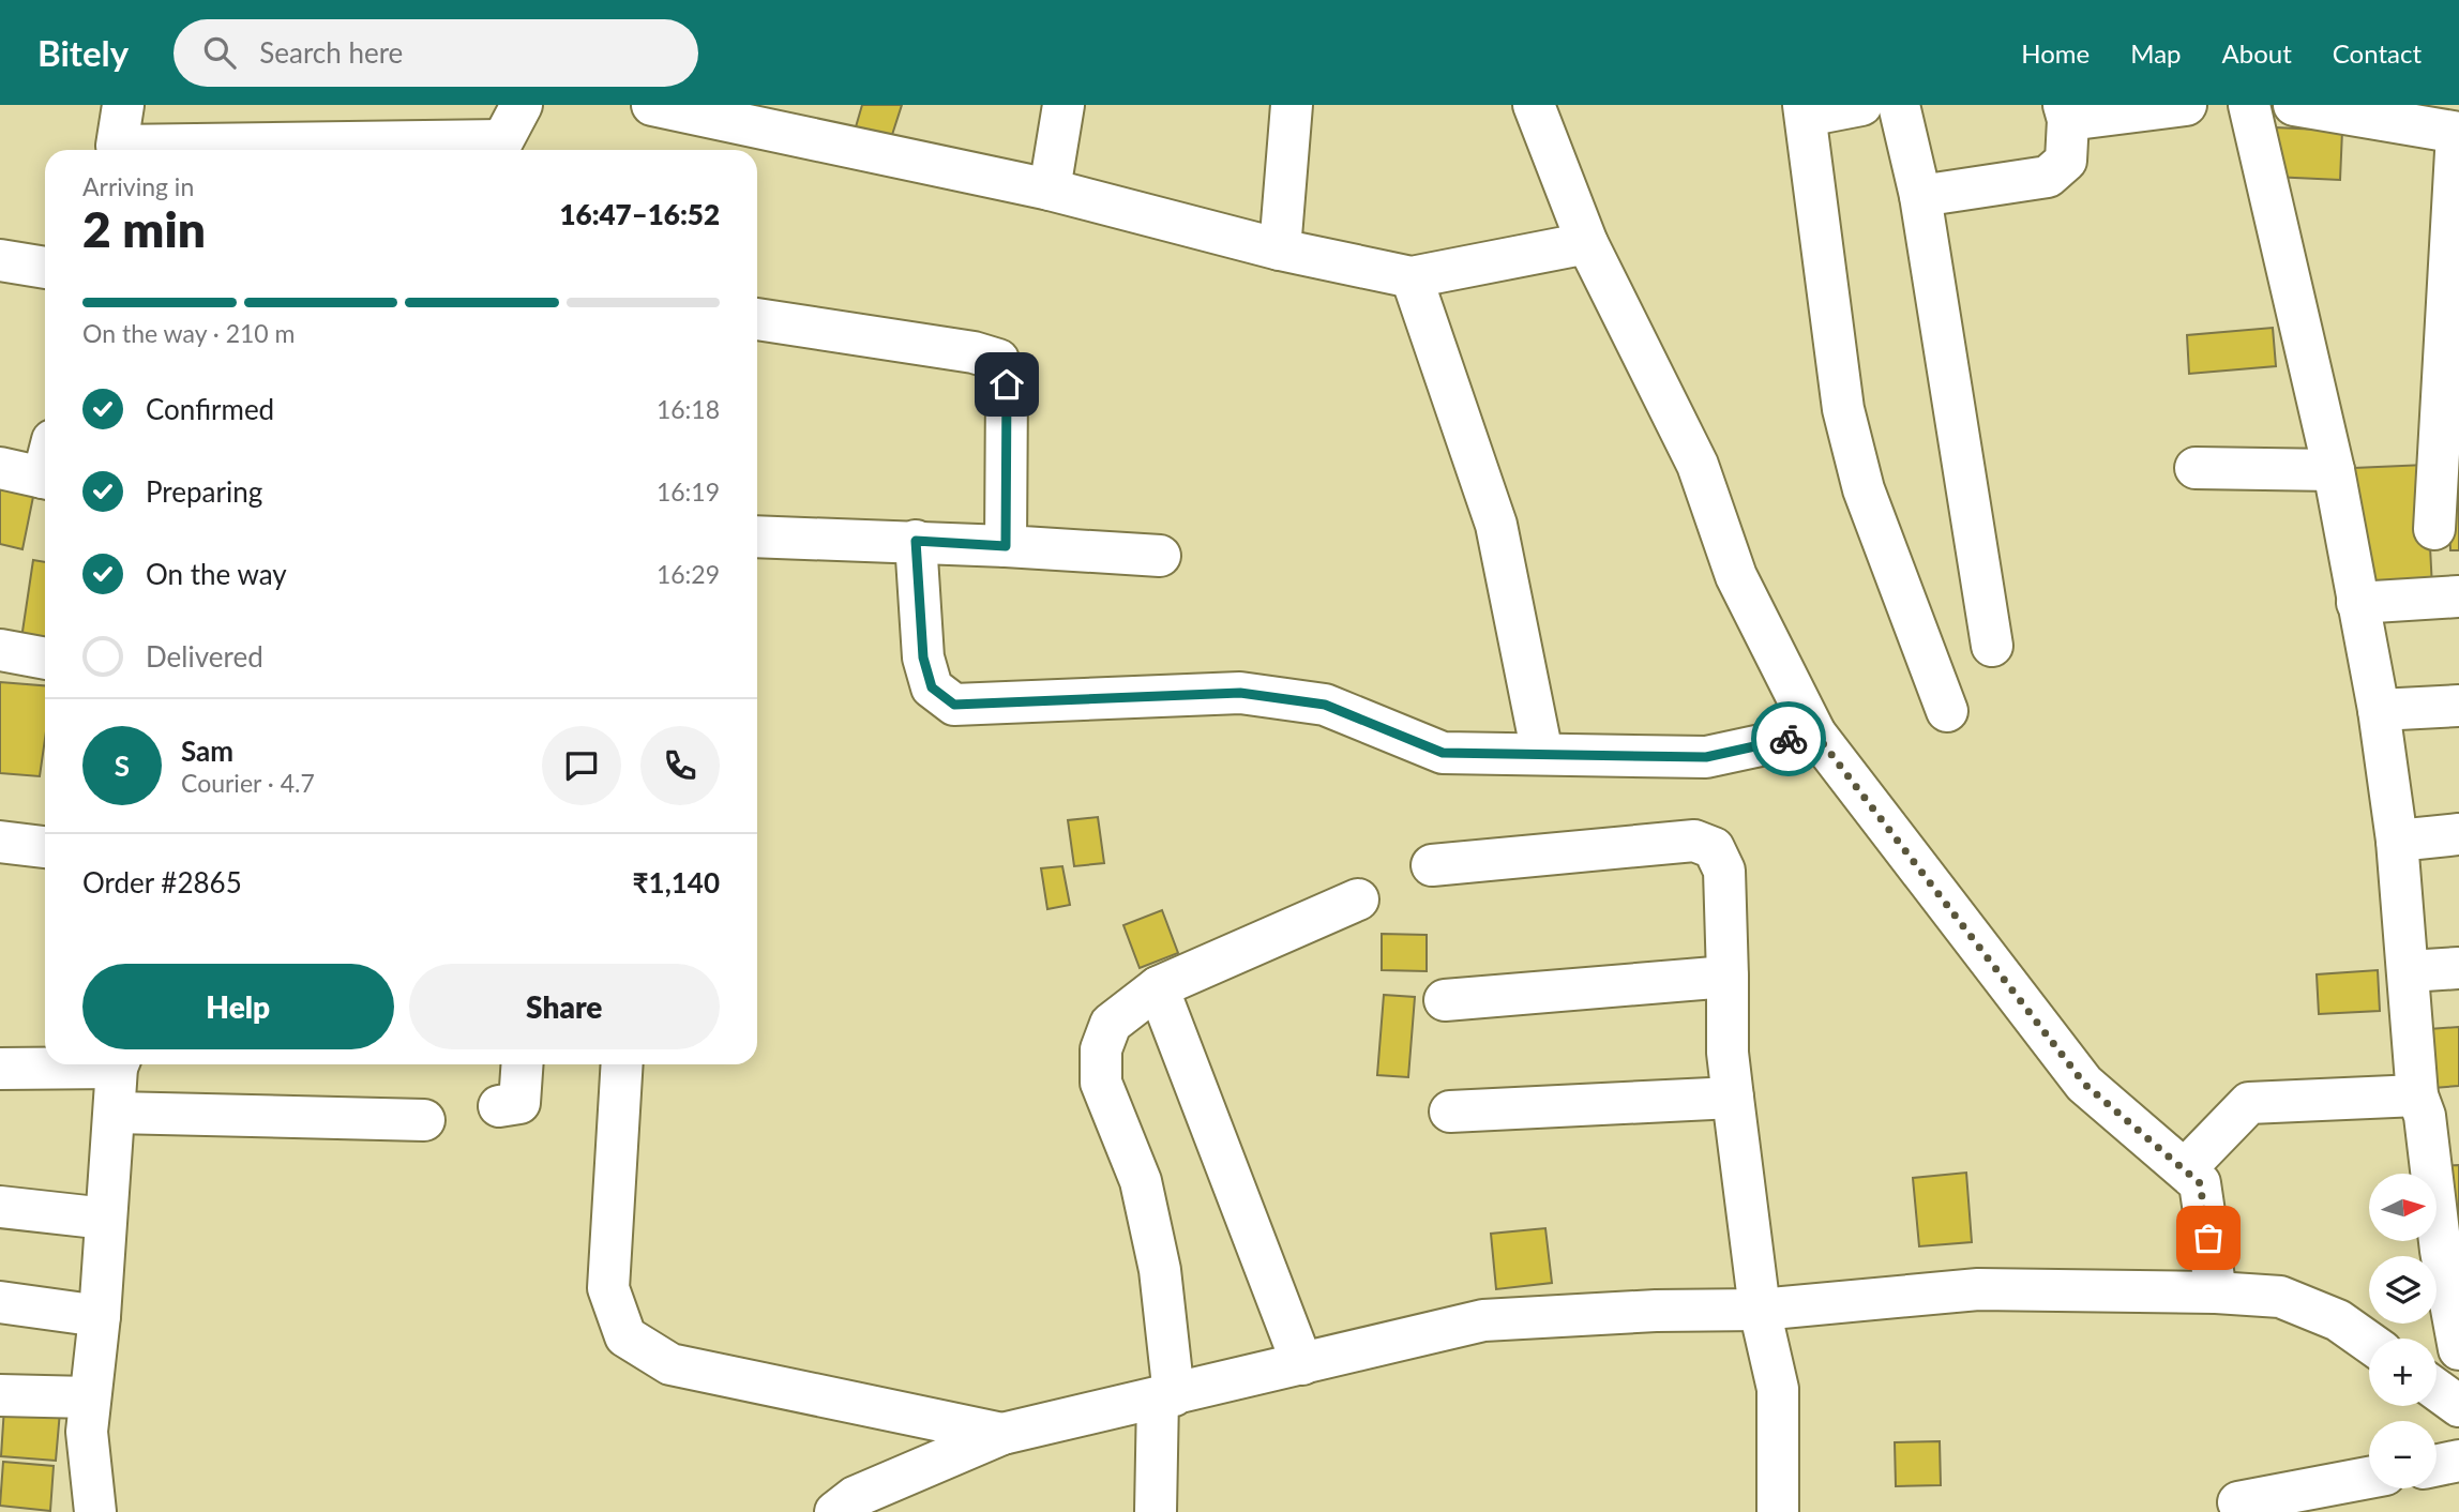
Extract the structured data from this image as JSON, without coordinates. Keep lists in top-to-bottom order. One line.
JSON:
{"north":"right","page":{"header":"Bitely","search":"Search here","nav":["Home","Map","About","Contact"],"heading":["2 min","Arriving in","16:47–16:52"],"panel":["Sam","Courier · 4.7","Order #2865","₹1,140"],"bar":"On the way · 210 m","list":[["Confirmed","16:18"],["Preparing","16:19"],["On the way","16:29"],"Delivered"],"round":"S","buttons":["Help","Share"],"map_buttons":["+","−"]}}
